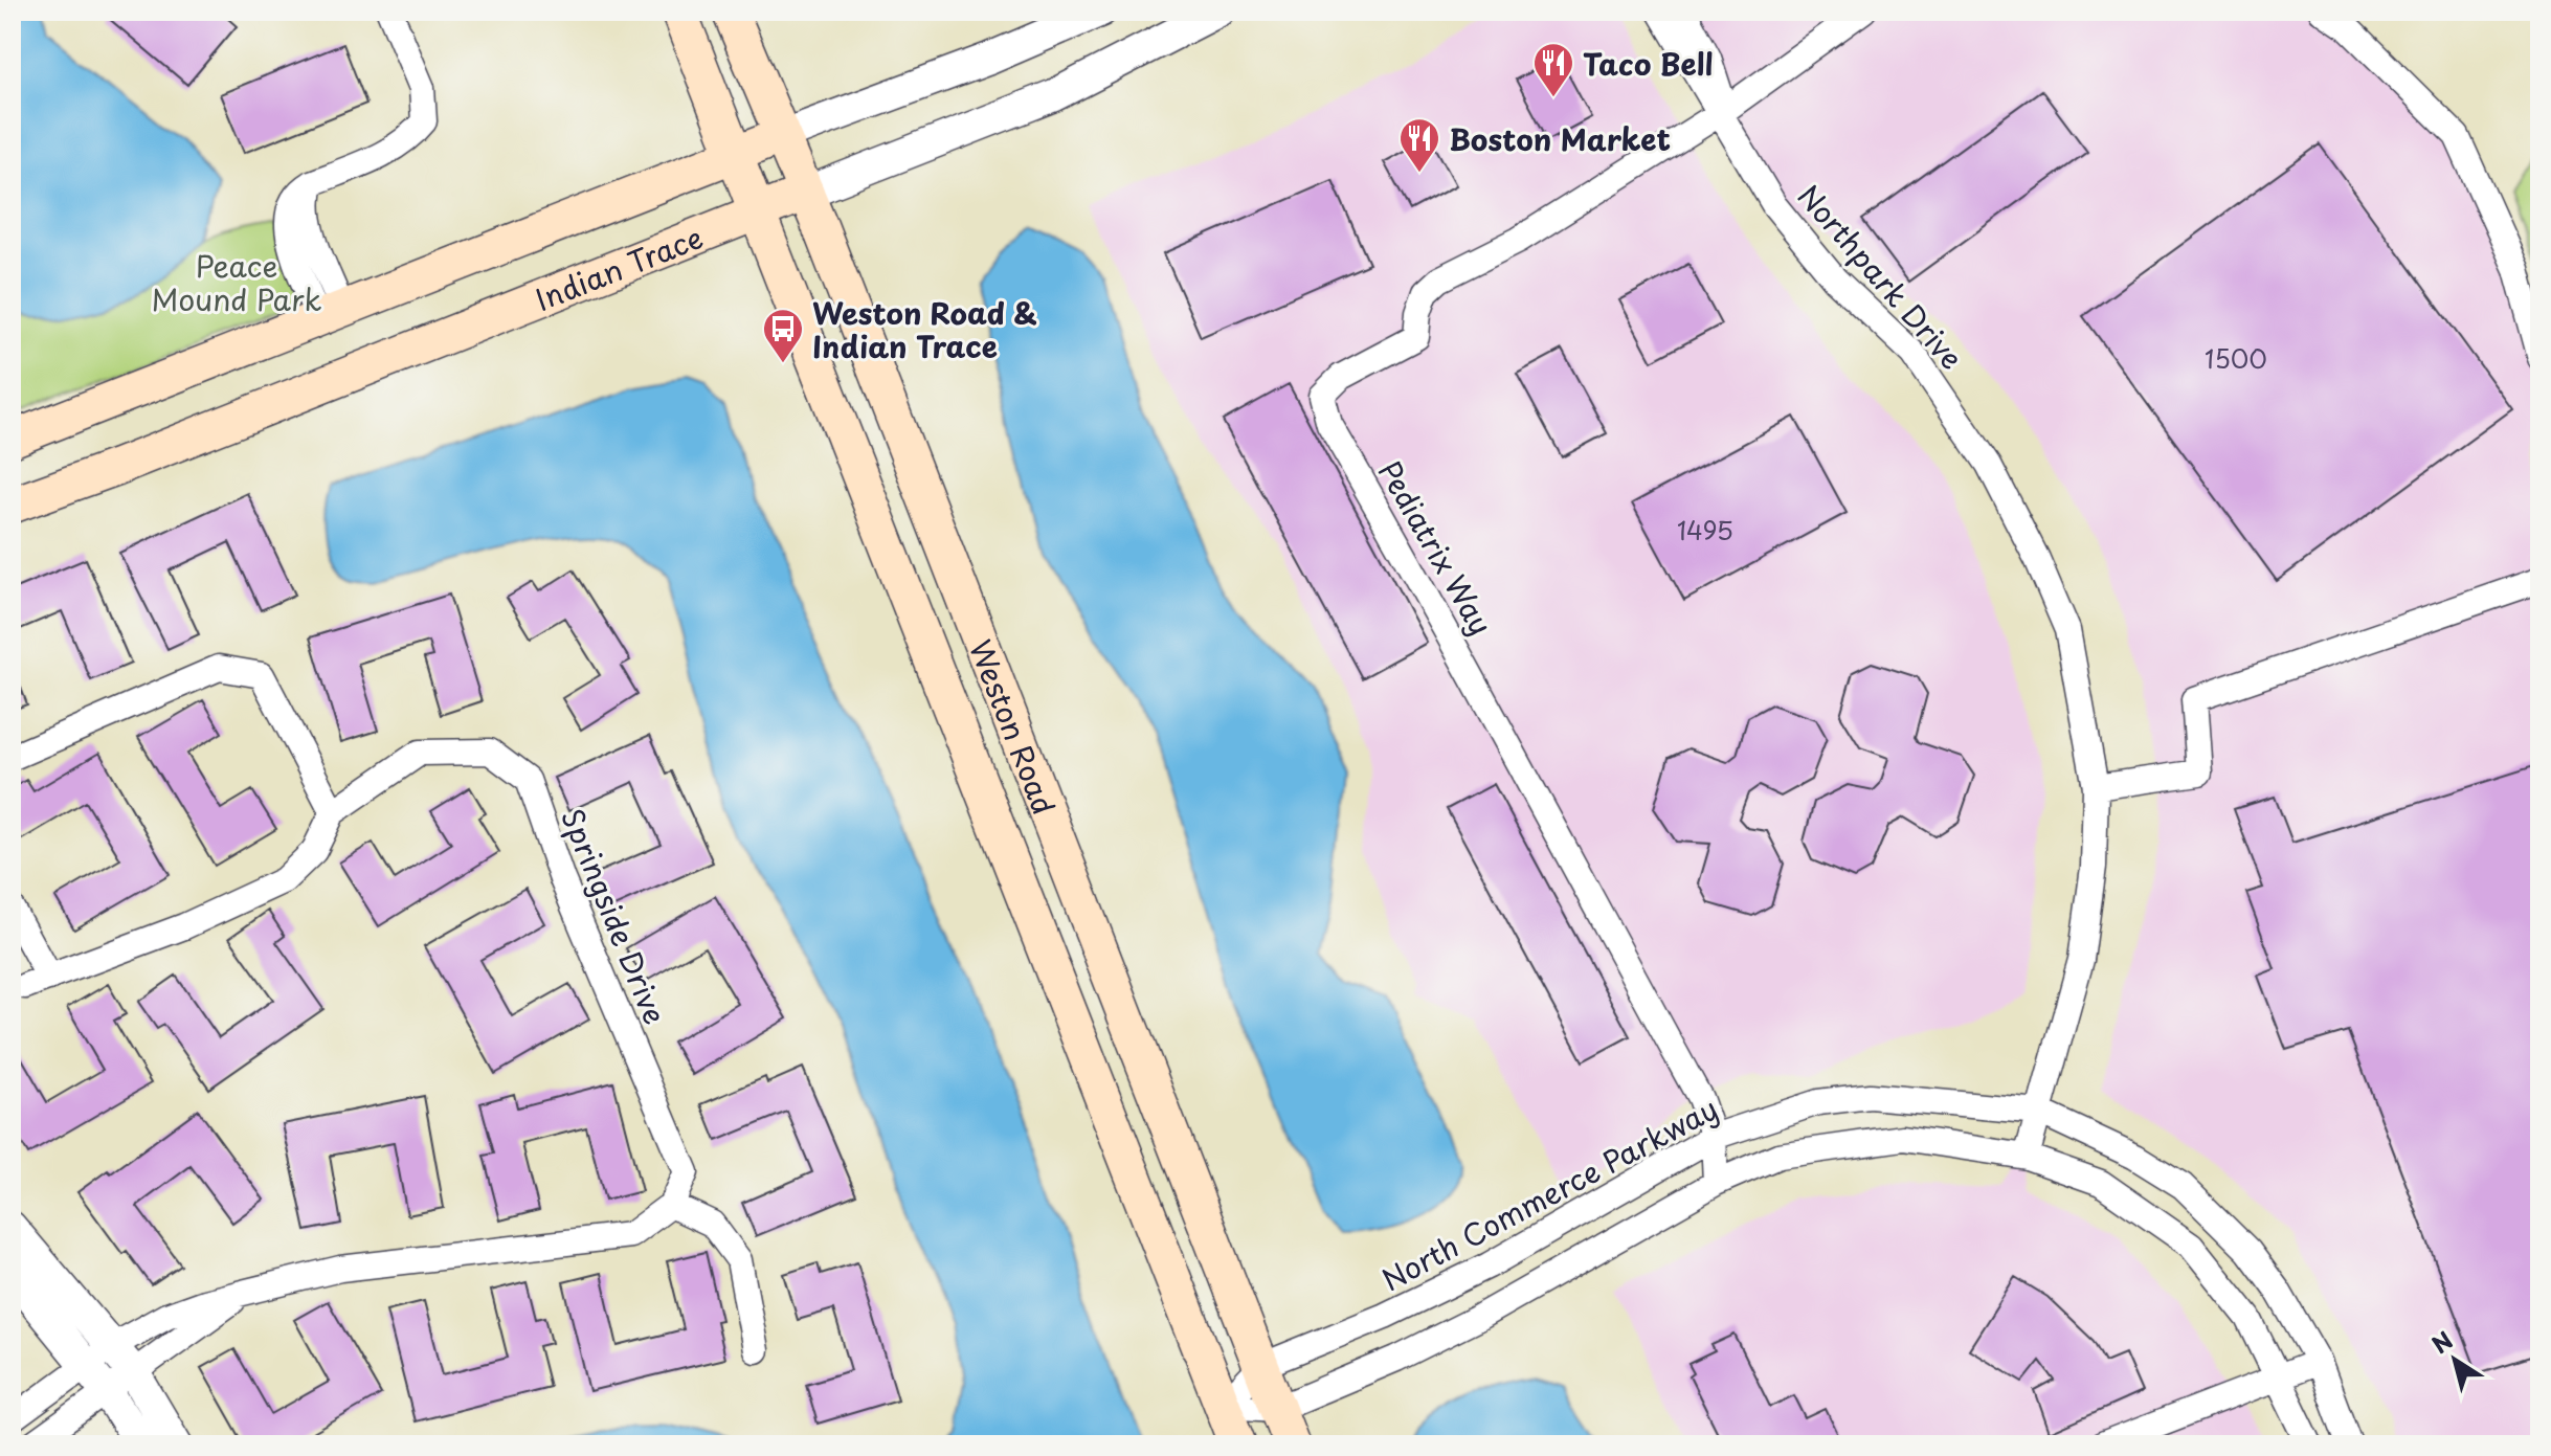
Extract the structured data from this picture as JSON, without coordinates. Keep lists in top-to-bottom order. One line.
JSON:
{"streets":{"main road":["Indian Trace","Weston Road"],"street":["Northpark Drive","Pediatrix Way","Springside Drive","North Commerce Parkway"]},"crossings":[["Indian Trace","Weston Road"],["Northpark Drive","Pediatrix Way"],["Northpark Drive","North Commerce Parkway"],["Pediatrix Way","North Commerce Parkway"],["Weston Road","North Commerce Parkway"]],"parks":["Peace Mound Park"],"places":{"restaurant":["Taco Bell","Boston Market"],"bus stop":["Weston Road & Indian Trace"]},"house_numbers":["1500","1495"],"north":"top left"}
